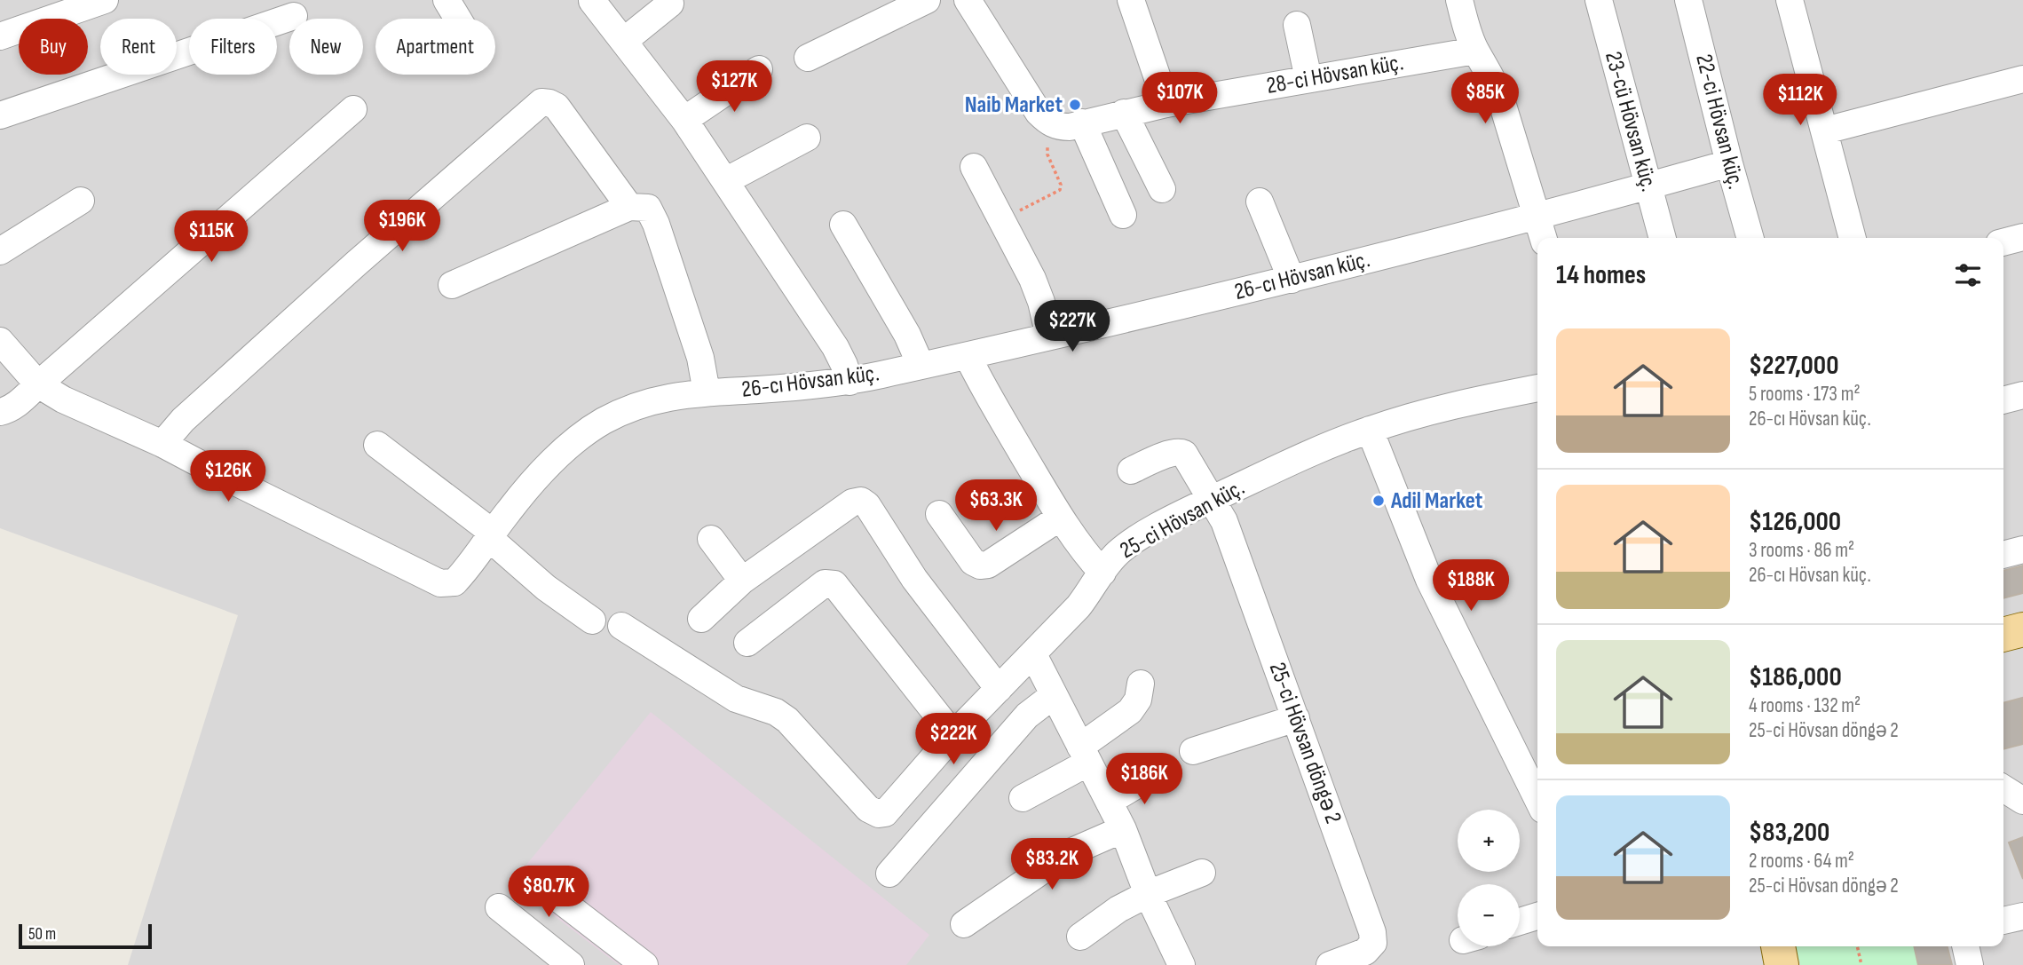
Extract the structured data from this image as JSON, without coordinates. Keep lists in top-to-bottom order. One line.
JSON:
{"streets":{"street":["28-ci Hövsan küç.","23-cü Hövsan küç.","22-ci Hövsan küç.","26-cı Hövsan küç.","25-ci Hövsan küç.","25-ci Hövsan döngə 2"]},"crossings":[["23-cü Hövsan küç.","26-cı Hövsan küç."],["22-ci Hövsan küç.","26-cı Hövsan küç."],["25-ci Hövsan küç.","25-ci Hövsan döngə 2"]],"places":["Naib Market","Adil Market"],"scale_bar":"50 m","page":{"chip":["Buy","Rent","Filters","New","Apartment"],"price":["$127K","$107K","$85K","$112K","$196K","$115K","$227K","$126K","$63.3K","$188K","$222K","$186K","$83.2K","$80.7K"],"heading":"14 homes","list":[{"name":"$227,000","note":"5 rooms · 173 m² · 26-cı Hövsan küç."},{"name":"$126,000","note":"3 rooms · 86 m² · 26-cı Hövsan küç."},{"name":"$186,000","note":"4 rooms · 132 m² · 25-ci Hövsan döngə 2"},{"name":"$83,200","note":"2 rooms · 64 m² · 25-ci Hövsan döngə 2"}],"map_buttons":["+","−"],"scale":"50 m"}}
